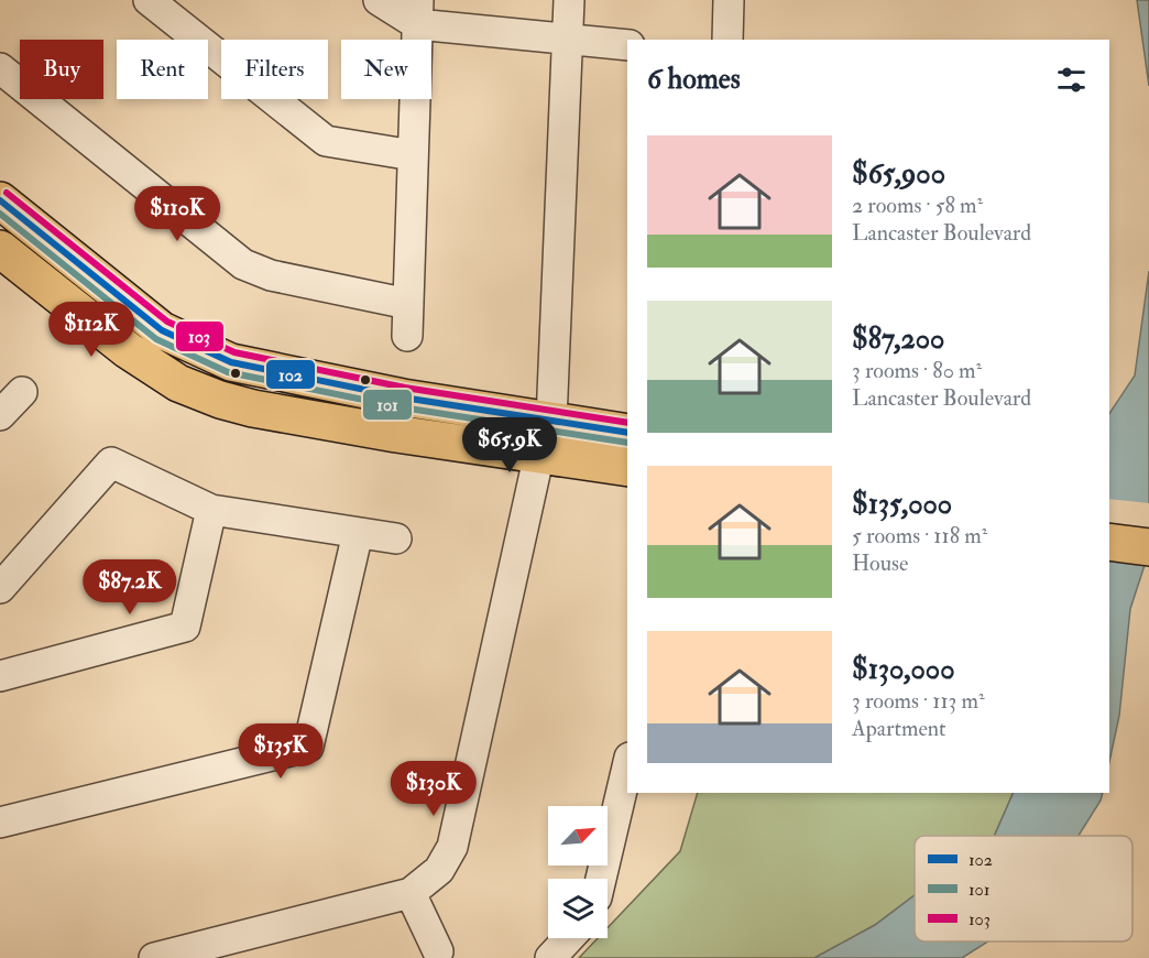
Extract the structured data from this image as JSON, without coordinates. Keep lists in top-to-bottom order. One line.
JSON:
{"lines":["transit line 103","transit line 102","transit line 101"],"legend":["102","101","103"],"north":"top right","page":{"chip":["Buy","Rent","Filters","New"],"heading":"6 homes","list":[{"name":"$65,900","note":"2 rooms · 58 m² · Lancaster Boulevard"},{"name":"$87,200","note":"3 rooms · 80 m² · Lancaster Boulevard"},{"name":"$135,000","note":"5 rooms · 118 m² · House"},{"name":"$130,000","note":"3 rooms · 113 m² · Apartment"}],"price":["$110K","$112K","$65.9K","$87.2K","$135K","$130K"]}}
